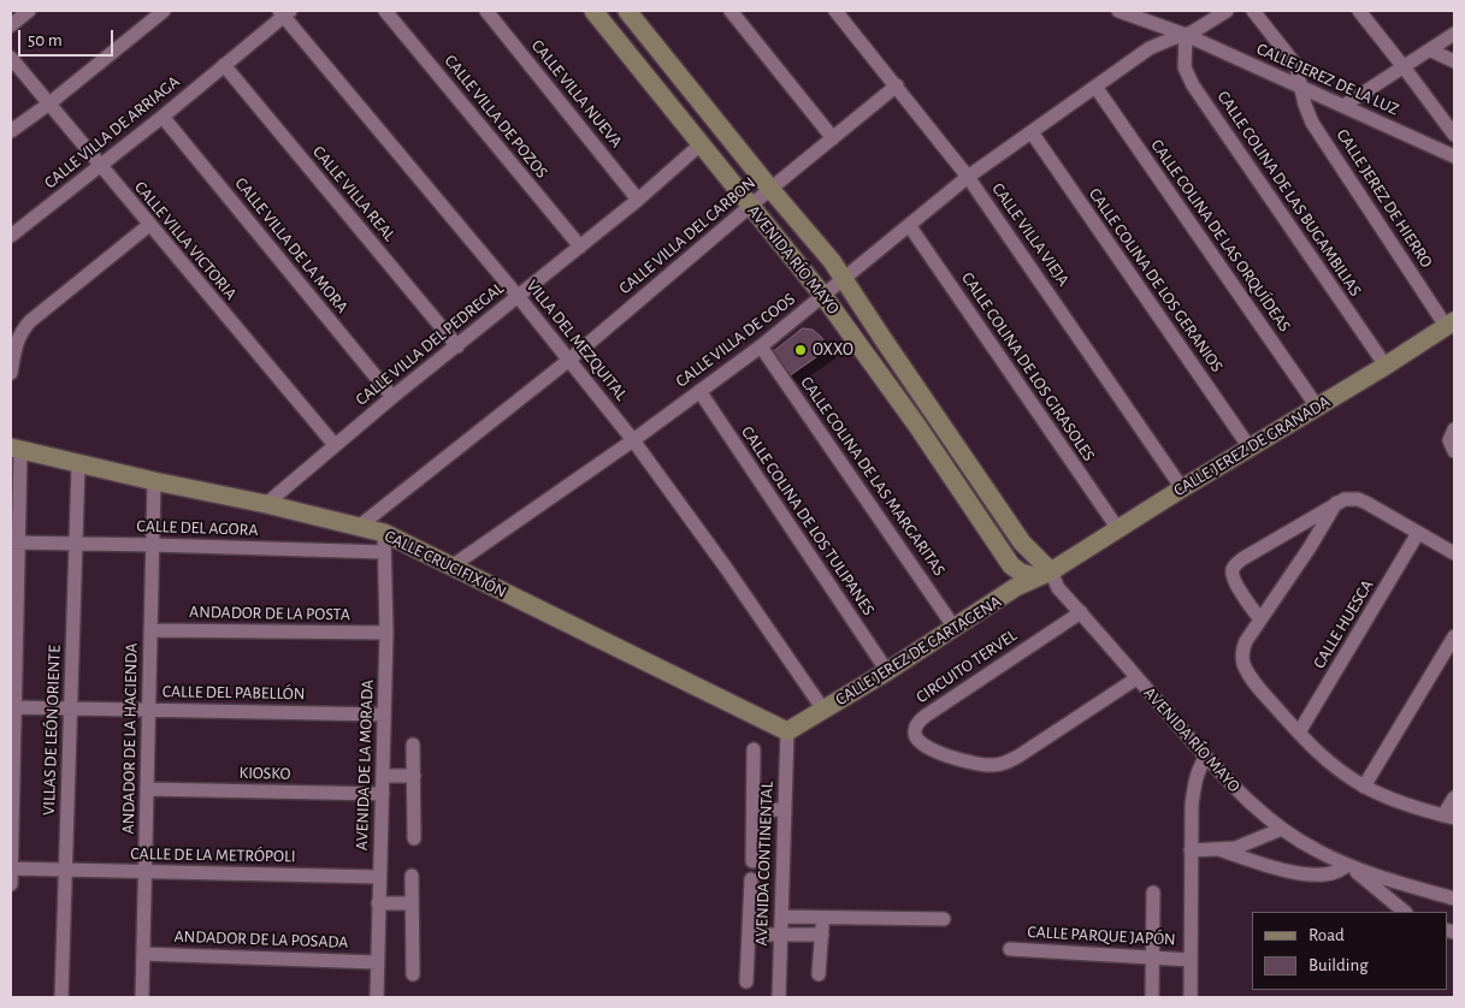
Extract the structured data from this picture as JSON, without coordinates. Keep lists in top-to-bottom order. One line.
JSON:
{"streets":{"street":["CALLE JEREZ DE LA LUZ","CALLE VILLA NUEVA","CALLE VILLA DE POZOS","CALLE VILLA DE ARRIAGA","CALLE VILLA REAL","CALLE COLINA DE LAS BUGAMBILIAS","CALLE JEREZ DE HIERRO","CALLE VILLA VIEJA","CALLE VILLA DEL CARBON","CALLE COLINA DE LAS ORQUÍDEAS","CALLE VILLA VICTORIA","CALLE VILLA DE LA MORA","AVENIDA RÍO MAYO","CALLE COLINA DE LOS GERANIOS","VILLA DEL MEZQUITAL","CALLE VILLA DE COOS","CALLE VILLA DEL PEDREGAL","CALLE COLINA DE LOS GIRASOLES","CALLE JEREZ DE GRANADA","CALLE COLINA DE LAS MARGARITAS","CALLE COLINA DE LOS TULIPANES","CALLE DEL AGORA","CALLE CRUCIFIXIÓN","ANDADOR DE LA POSTA","CALLE HUESCA","CALLE JEREZ DE CARTAGENA","CIRCUITO TERVEL","CALLE DEL PABELLÓN","VILLAS DE LEÓN ORIENTE","ANDADOR DE LA HACIENDA","AVENIDA DE LA MORADA","KIOSKO","CALLE DE LA METRÓPOLI","AVENIDA CONTINENTAL","CALLE PARQUE JAPÓN","ANDADOR DE LA POSADA"]},"crossings":[["CALLE JEREZ DE LA LUZ","CALLE COLINA DE LAS BUGAMBILIAS"],["CALLE JEREZ DE LA LUZ","CALLE JEREZ DE HIERRO"],["CALLE JEREZ DE LA LUZ","CALLE VILLA DE COOS"],["CALLE VILLA NUEVA","CALLE VILLA DEL PEDREGAL"],["CALLE VILLA DE POZOS","CALLE VILLA DEL PEDREGAL"],["CALLE VILLA DE ARRIAGA","CALLE VILLA REAL"],["CALLE VILLA DE ARRIAGA","CALLE VILLA VICTORIA"],["CALLE VILLA DE ARRIAGA","CALLE VILLA DE LA MORA"],["CALLE VILLA DE ARRIAGA","VILLA DEL MEZQUITAL"],["CALLE VILLA REAL","CALLE VILLA DEL PEDREGAL"],["CALLE COLINA DE LAS BUGAMBILIAS","CALLE VILLA DE COOS"],["CALLE COLINA DE LAS BUGAMBILIAS","CALLE JEREZ DE GRANADA"],["CALLE JEREZ DE HIERRO","CALLE JEREZ DE GRANADA"],["CALLE VILLA VIEJA","CALLE VILLA DEL CARBON"],["CALLE VILLA VIEJA","CALLE VILLA DE COOS"],["CALLE VILLA VIEJA","CALLE JEREZ DE GRANADA"],["CALLE VILLA DEL CARBON","AVENIDA RÍO MAYO"],["CALLE VILLA DEL CARBON","VILLA DEL MEZQUITAL"],["CALLE VILLA DEL CARBON","CALLE CRUCIFIXIÓN"],["CALLE COLINA DE LAS ORQUÍDEAS","CALLE VILLA DE COOS"],["CALLE COLINA DE LAS ORQUÍDEAS","CALLE JEREZ DE GRANADA"],["CALLE VILLA VICTORIA","CALLE VILLA DEL PEDREGAL"],["CALLE VILLA DE LA MORA","CALLE VILLA DEL PEDREGAL"],["AVENIDA RÍO MAYO","CALLE VILLA DE COOS"],["AVENIDA RÍO MAYO","CALLE VILLA DEL PEDREGAL"],["AVENIDA RÍO MAYO","CALLE JEREZ DE GRANADA"],["AVENIDA RÍO MAYO","CALLE JEREZ DE CARTAGENA"],["AVENIDA RÍO MAYO","CIRCUITO TERVEL"],["CALLE COLINA DE LOS GERANIOS","CALLE VILLA DE COOS"],["CALLE COLINA DE LOS GERANIOS","CALLE JEREZ DE GRANADA"],["VILLA DEL MEZQUITAL","CALLE VILLA DE COOS"],["VILLA DEL MEZQUITAL","CALLE VILLA DEL PEDREGAL"],["VILLA DEL MEZQUITAL","CALLE JEREZ DE CARTAGENA"],["CALLE VILLA DE COOS","CALLE COLINA DE LOS GIRASOLES"],["CALLE VILLA DE COOS","CALLE COLINA DE LAS MARGARITAS"],["CALLE VILLA DE COOS","CALLE COLINA DE LOS TULIPANES"],["CALLE VILLA DE COOS","CALLE CRUCIFIXIÓN"],["CALLE VILLA DEL PEDREGAL","CALLE CRUCIFIXIÓN"],["CALLE COLINA DE LOS GIRASOLES","CALLE JEREZ DE GRANADA"],["CALLE JEREZ DE GRANADA","CALLE JEREZ DE CARTAGENA"],["CALLE COLINA DE LAS MARGARITAS","CALLE JEREZ DE CARTAGENA"],["CALLE COLINA DE LOS TULIPANES","CALLE JEREZ DE CARTAGENA"],["CALLE DEL AGORA","VILLAS DE LEÓN ORIENTE"],["CALLE DEL AGORA","ANDADOR DE LA HACIENDA"],["CALLE DEL AGORA","AVENIDA DE LA MORADA"],["CALLE CRUCIFIXIÓN","CALLE JEREZ DE CARTAGENA"],["CALLE CRUCIFIXIÓN","VILLAS DE LEÓN ORIENTE"],["CALLE CRUCIFIXIÓN","ANDADOR DE LA HACIENDA"],["CALLE CRUCIFIXIÓN","AVENIDA DE LA MORADA"],["CALLE CRUCIFIXIÓN","AVENIDA CONTINENTAL"],["ANDADOR DE LA POSTA","ANDADOR DE LA HACIENDA"],["ANDADOR DE LA POSTA","AVENIDA DE LA MORADA"],["CALLE JEREZ DE CARTAGENA","AVENIDA CONTINENTAL"],["CALLE DEL PABELLÓN","VILLAS DE LEÓN ORIENTE"],["CALLE DEL PABELLÓN","ANDADOR DE LA HACIENDA"],["CALLE DEL PABELLÓN","AVENIDA DE LA MORADA"],["VILLAS DE LEÓN ORIENTE","CALLE DE LA METRÓPOLI"],["ANDADOR DE LA HACIENDA","KIOSKO"],["ANDADOR DE LA HACIENDA","CALLE DE LA METRÓPOLI"],["ANDADOR DE LA HACIENDA","ANDADOR DE LA POSADA"],["AVENIDA DE LA MORADA","KIOSKO"],["AVENIDA DE LA MORADA","CALLE DE LA METRÓPOLI"],["AVENIDA DE LA MORADA","ANDADOR DE LA POSADA"]],"places":["OXXO"],"legend":["Road","Building"],"scale_bar":"50 m"}
